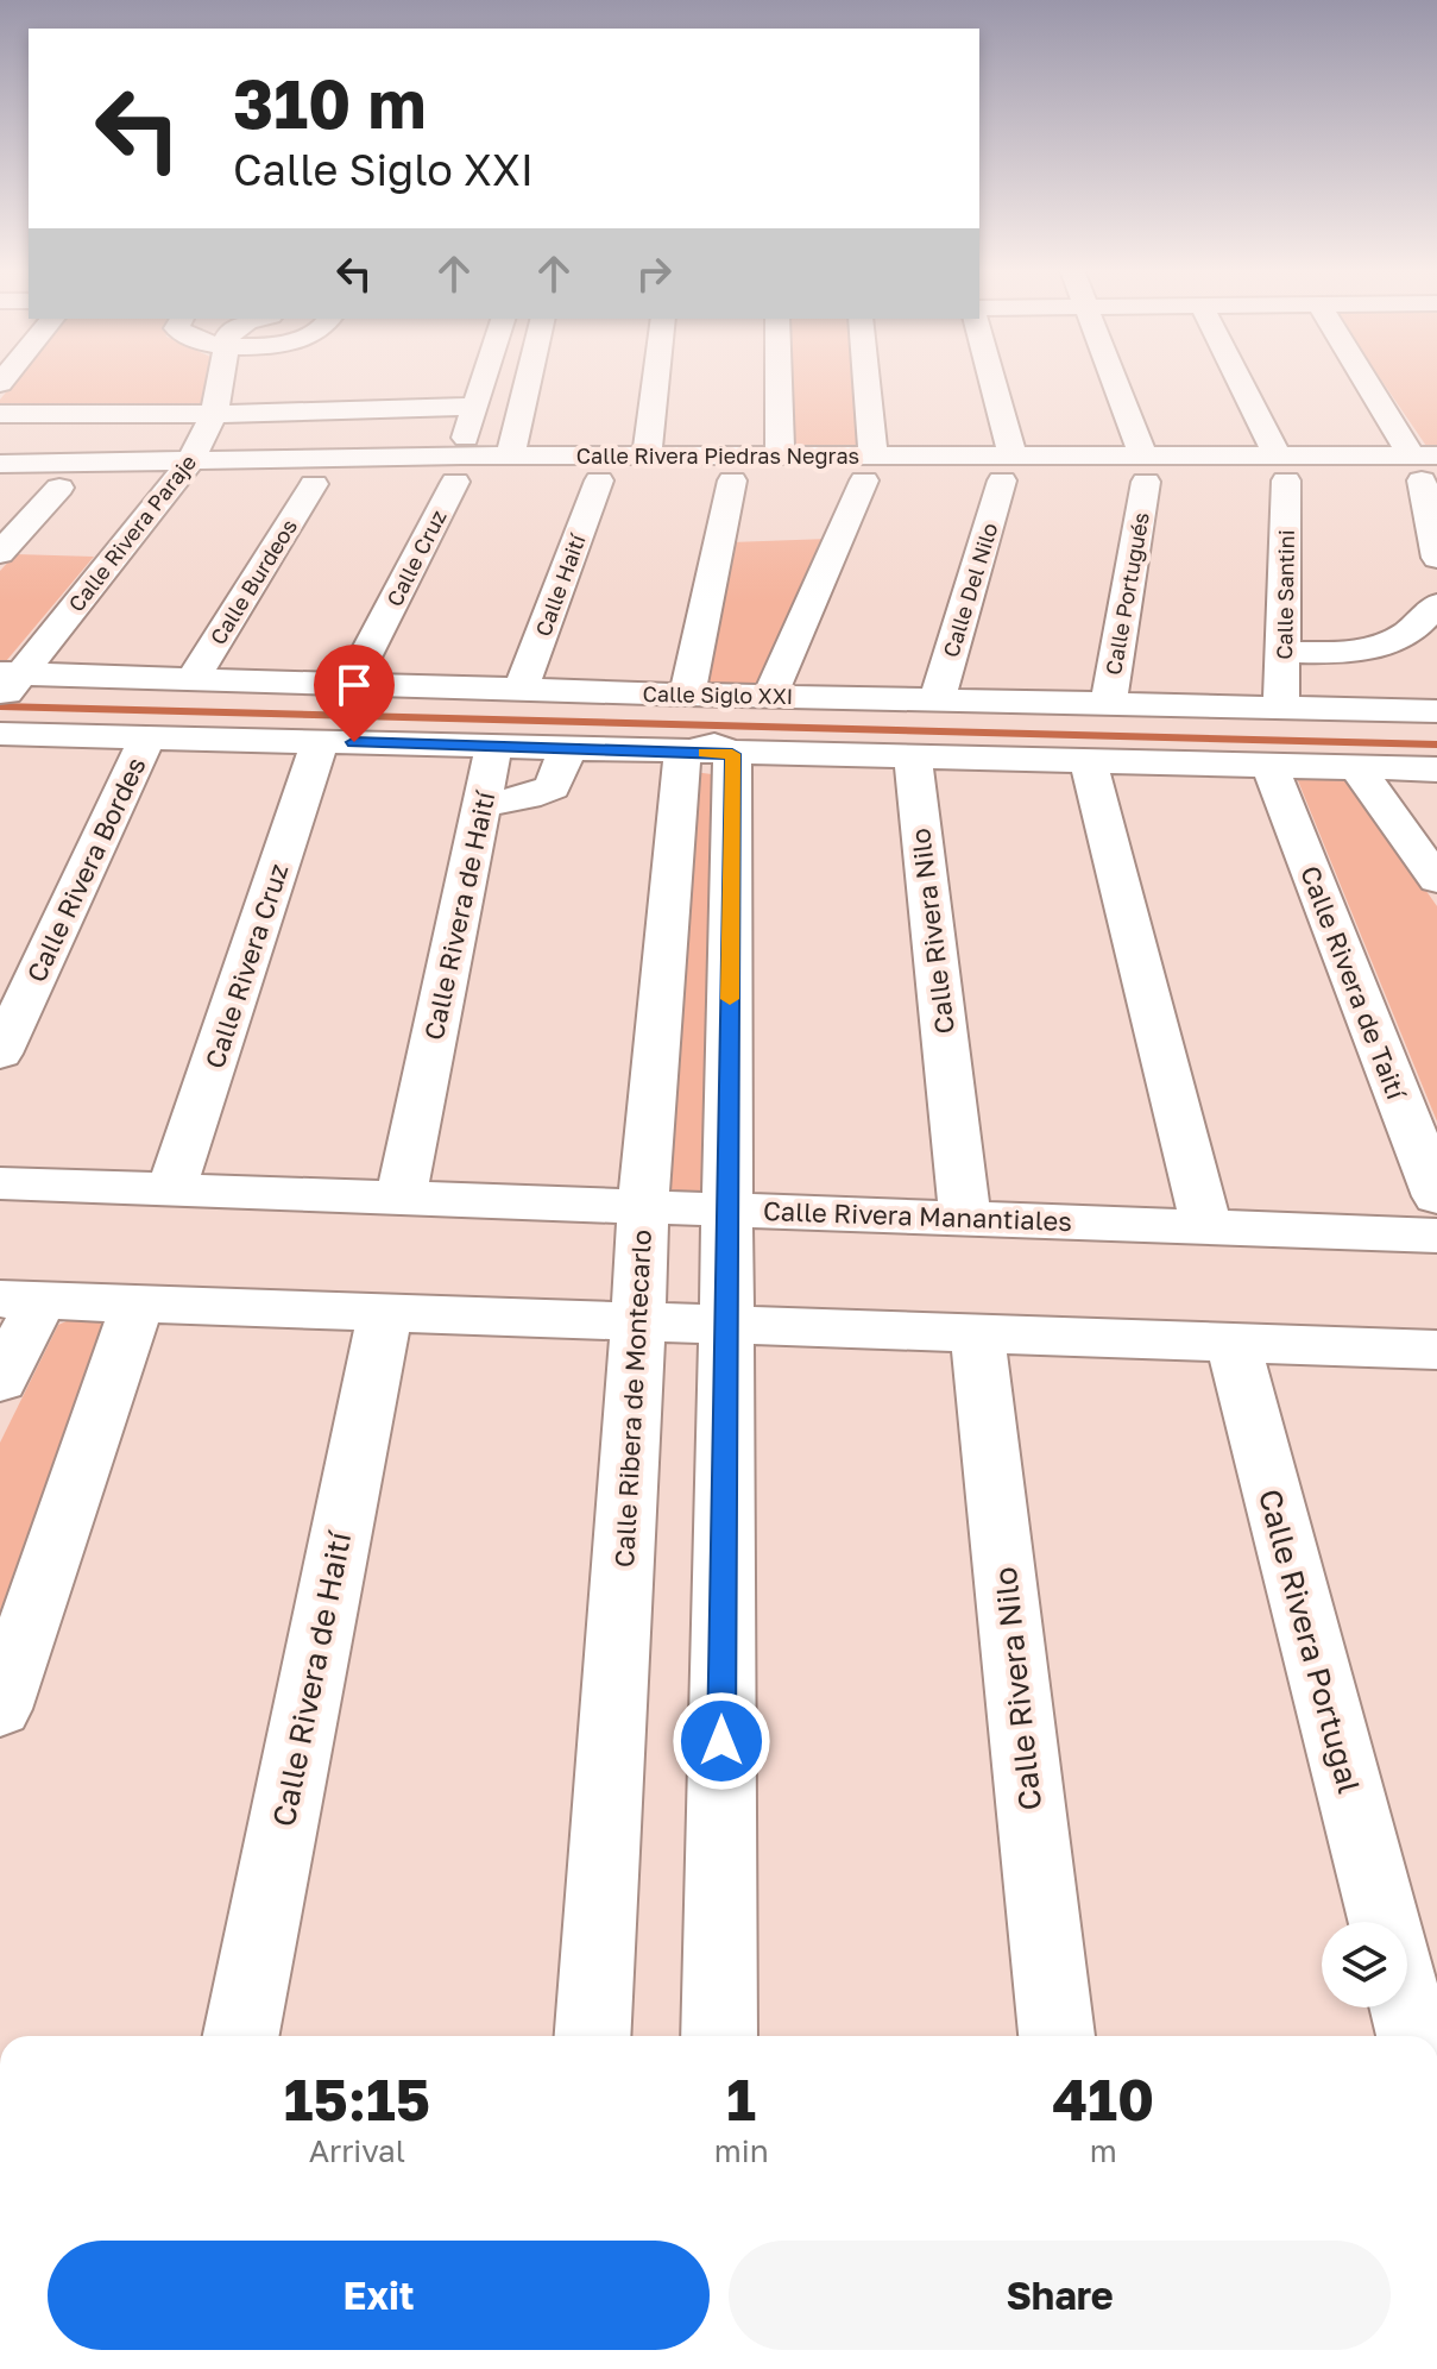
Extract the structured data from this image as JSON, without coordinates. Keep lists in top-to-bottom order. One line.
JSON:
{"streets":{"street":["Calle Rivera Piedras Negras","Calle Rivera Paraje","Calle Cruz","Calle Burdeos","Calle Haití","Calle Del Nilo","Calle Portugués","Calle Santini","Calle Siglo XXI","Calle Rivera Bordes","Calle Rivera de Haití","Calle Rivera Nilo","Calle Rivera Cruz","Calle Rivera de Taití","Calle Rivera Manantiales","Calle Ribera de Montecarlo","Calle Rivera Portugal"]},"crossings":[["Calle Rivera Piedras Negras","Calle Rivera Paraje"],["Calle Rivera Piedras Negras","Calle Cruz"],["Calle Rivera Piedras Negras","Calle Burdeos"],["Calle Rivera Piedras Negras","Calle Haití"],["Calle Rivera Piedras Negras","Calle Del Nilo"],["Calle Rivera Piedras Negras","Calle Portugués"],["Calle Rivera Piedras Negras","Calle Santini"],["Calle Rivera Paraje","Calle Siglo XXI"],["Calle Cruz","Calle Siglo XXI"],["Calle Burdeos","Calle Siglo XXI"],["Calle Haití","Calle Siglo XXI"],["Calle Del Nilo","Calle Siglo XXI"],["Calle Portugués","Calle Siglo XXI"],["Calle Santini","Calle Siglo XXI"],["Calle Siglo XXI","Calle Rivera Bordes"],["Calle Siglo XXI","Calle Rivera de Haití"],["Calle Siglo XXI","Calle Rivera Nilo"],["Calle Siglo XXI","Calle Rivera Cruz"],["Calle Siglo XXI","Calle Rivera de Taití"],["Calle Siglo XXI","Calle Ribera de Montecarlo"],["Calle Rivera de Haití","Calle Rivera Manantiales"],["Calle Rivera Nilo","Calle Rivera Manantiales"],["Calle Rivera Cruz","Calle Rivera Manantiales"],["Calle Rivera Manantiales","Calle Ribera de Montecarlo"]],"page":{"turn":["310 m","Calle Siglo XXI"],"eta":["15:15","Arrival","1","min","410","m"],"buttons":["Exit","Share"]}}
